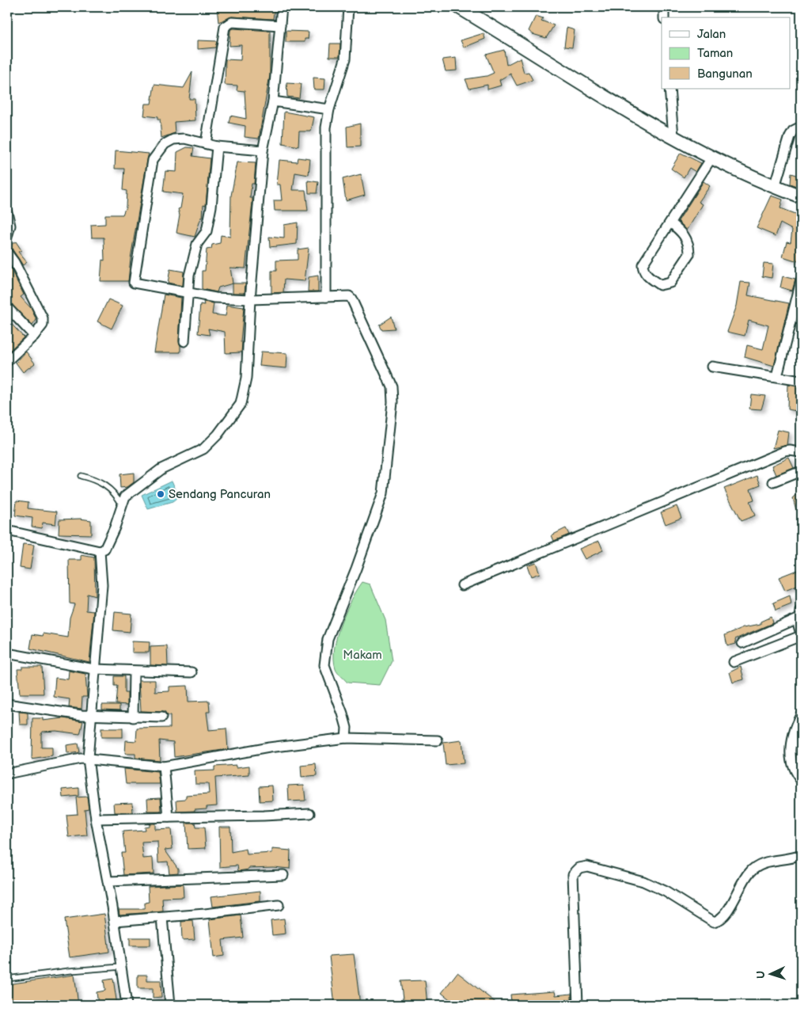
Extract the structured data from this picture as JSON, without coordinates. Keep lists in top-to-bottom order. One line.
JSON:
{"parks":["Makam"],"places":["Sendang Pancuran"],"legend":["Jalan","Taman","Bangunan"],"north":"left"}
